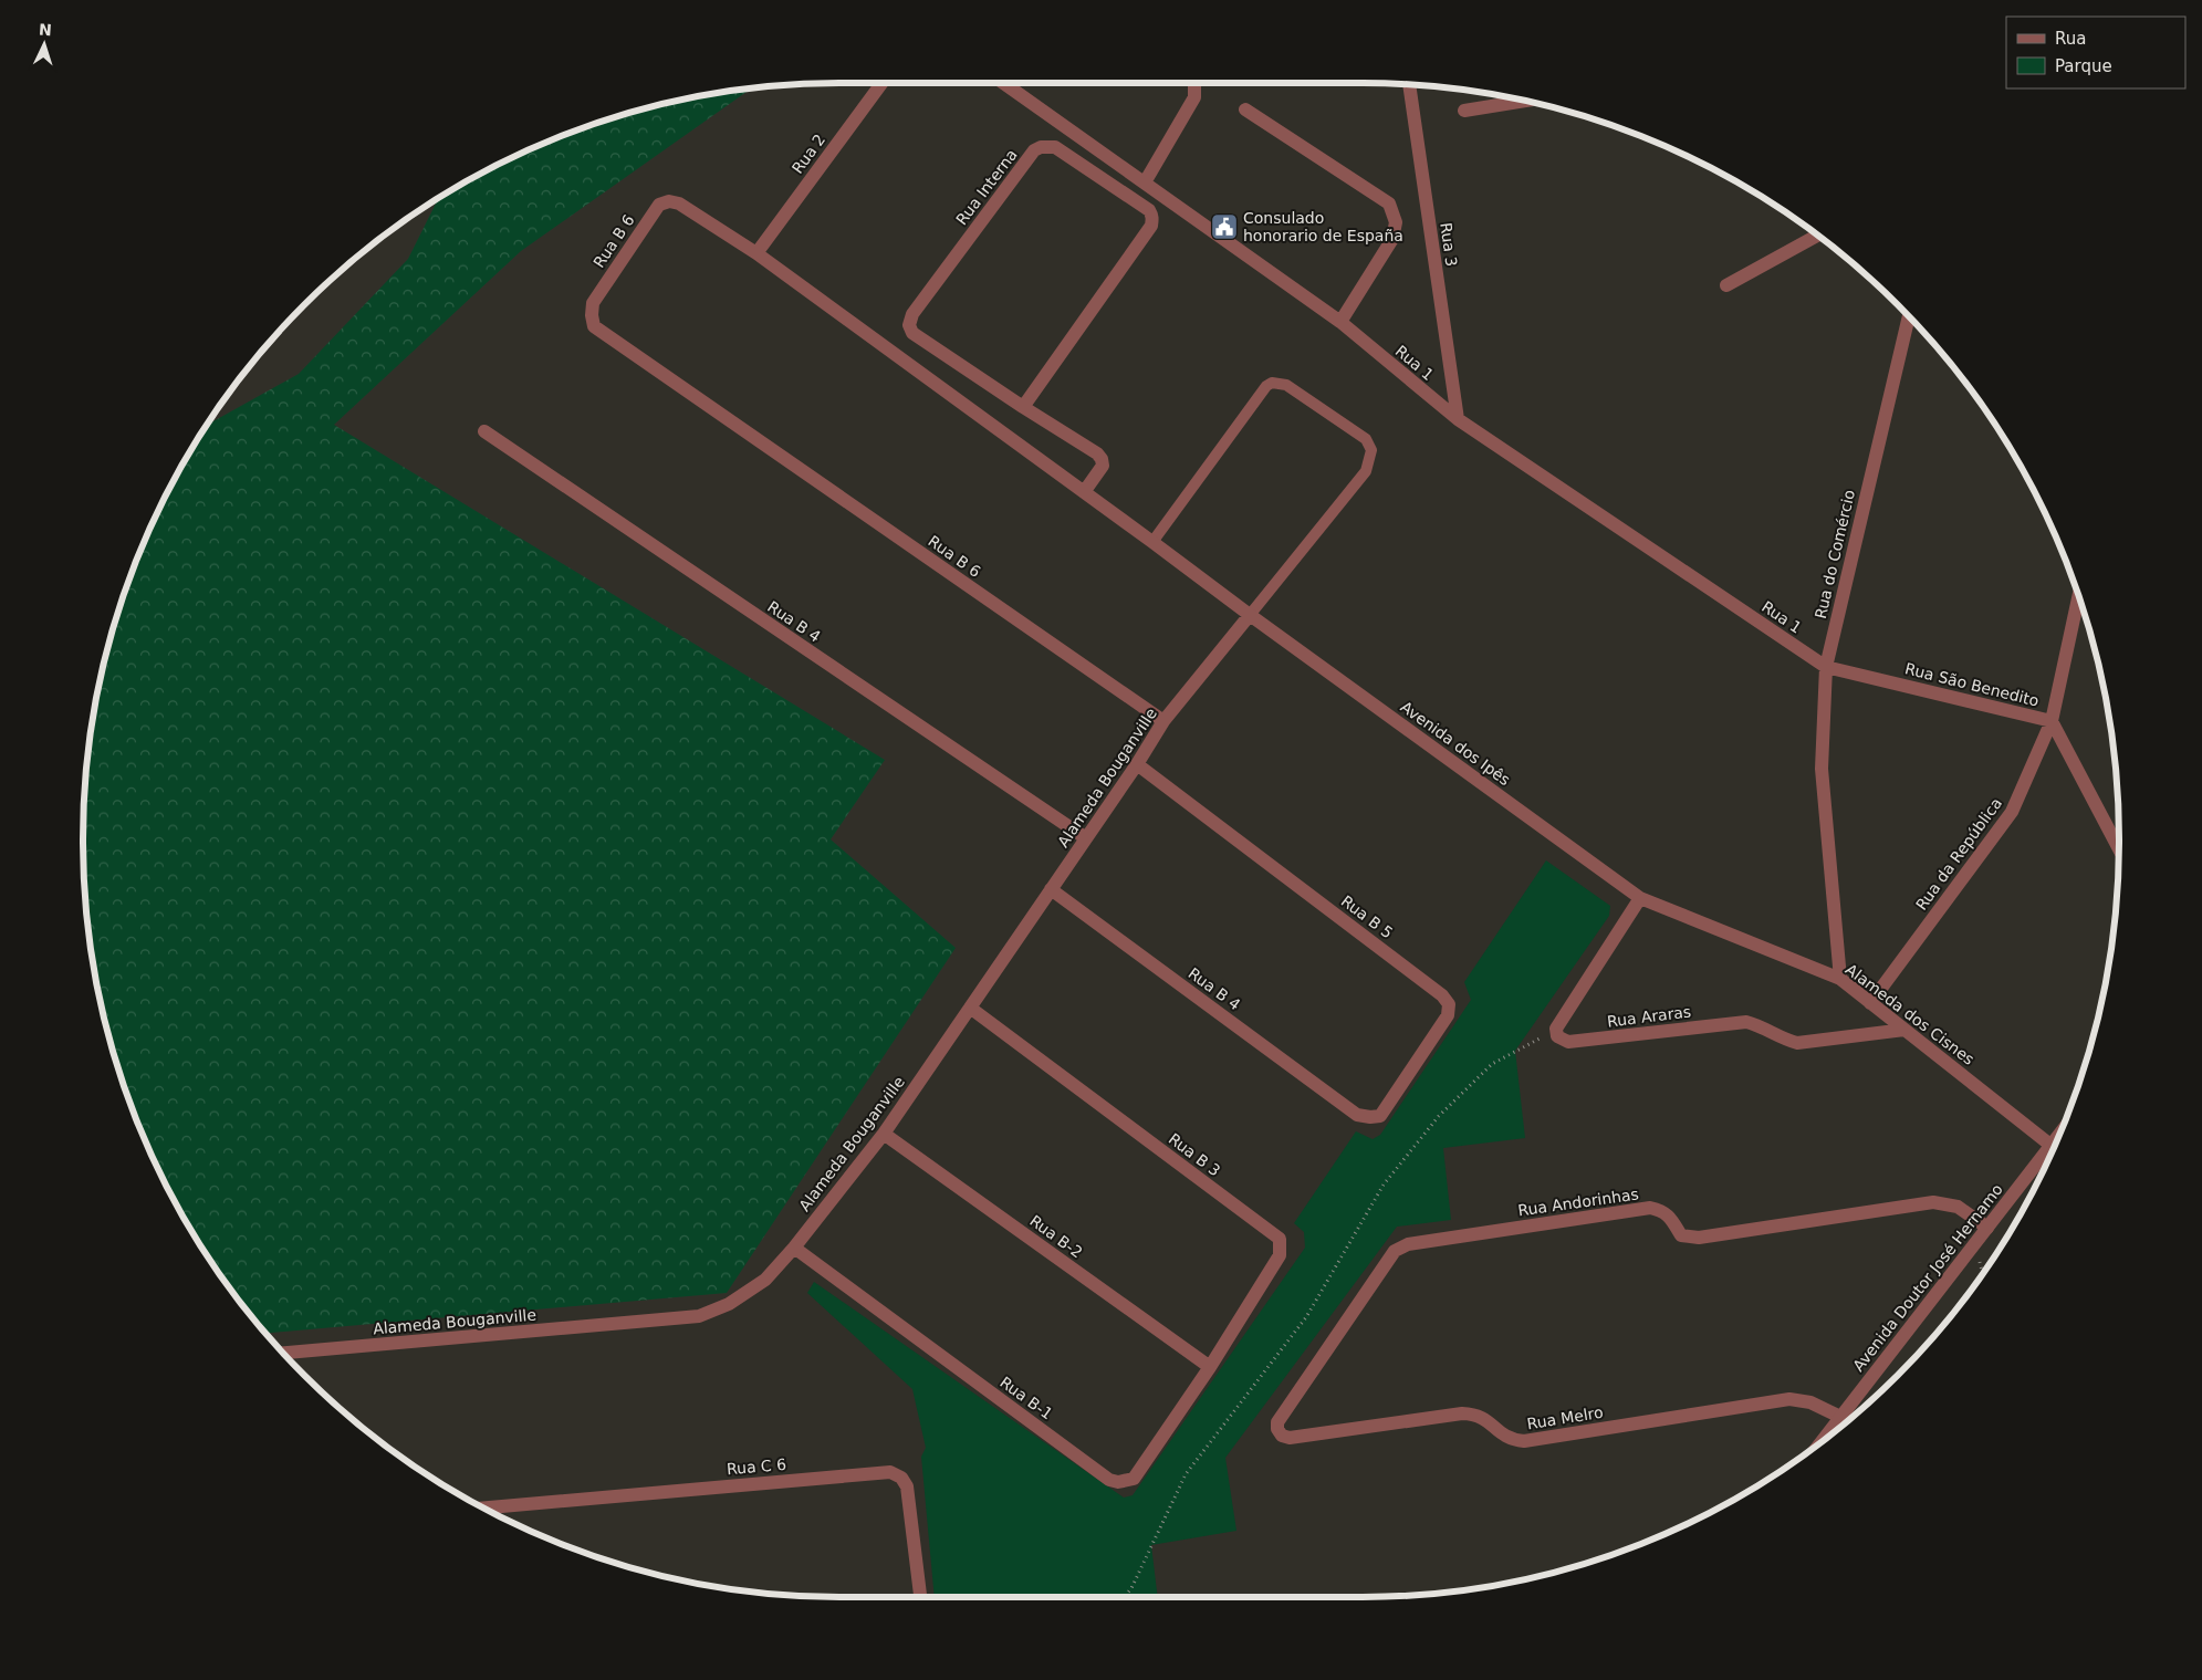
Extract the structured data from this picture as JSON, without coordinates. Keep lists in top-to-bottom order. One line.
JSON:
{"streets":{"street":["Rua 2","Rua Interna","Rua B 6","Rua 3","Rua 1","Rua do Comércio","Rua B 4","Rua São Benedito","Avenida dos Ipês","Alameda Bouganville","Rua da República","Rua B 5","Alameda dos Cisnes","Rua Araras","Rua B 3","Rua Andorinhas","Rua B-2","Avenida Doutor José Hernamo","Rua B-1","Rua Melro","Rua C 6"]},"crossings":[["Rua 2","Rua B 6"],["Rua Interna","Rua B 6"],["Rua B 6","Avenida dos Ipês"],["Rua B 6","Alameda Bouganville"],["Rua 3","Rua 1"],["Rua 1","Rua do Comércio"],["Rua 1","Rua São Benedito"],["Rua do Comércio","Rua São Benedito"],["Rua do Comércio","Alameda dos Cisnes"],["Rua B 4","Alameda Bouganville"],["Rua B 4","Rua B 5"],["Rua São Benedito","Rua da República"],["Avenida dos Ipês","Alameda Bouganville"],["Avenida dos Ipês","Alameda dos Cisnes"],["Alameda Bouganville","Rua B 5"],["Alameda Bouganville","Rua B 3"],["Alameda Bouganville","Rua B-2"],["Alameda Bouganville","Rua B-1"],["Rua da República","Alameda dos Cisnes"],["Alameda dos Cisnes","Rua Araras"],["Alameda dos Cisnes","Avenida Doutor José Hernamo"],["Rua B 3","Rua B-2"],["Rua B 3","Rua B-1"],["Rua Andorinhas","Avenida Doutor José Hernamo"],["Rua Andorinhas","Rua Melro"],["Rua B-2","Rua B-1"],["Avenida Doutor José Hernamo","Rua Melro"]],"places":{"public building":["Consulado honorario de España"]},"legend":["Rua","Parque"],"north":"top"}
